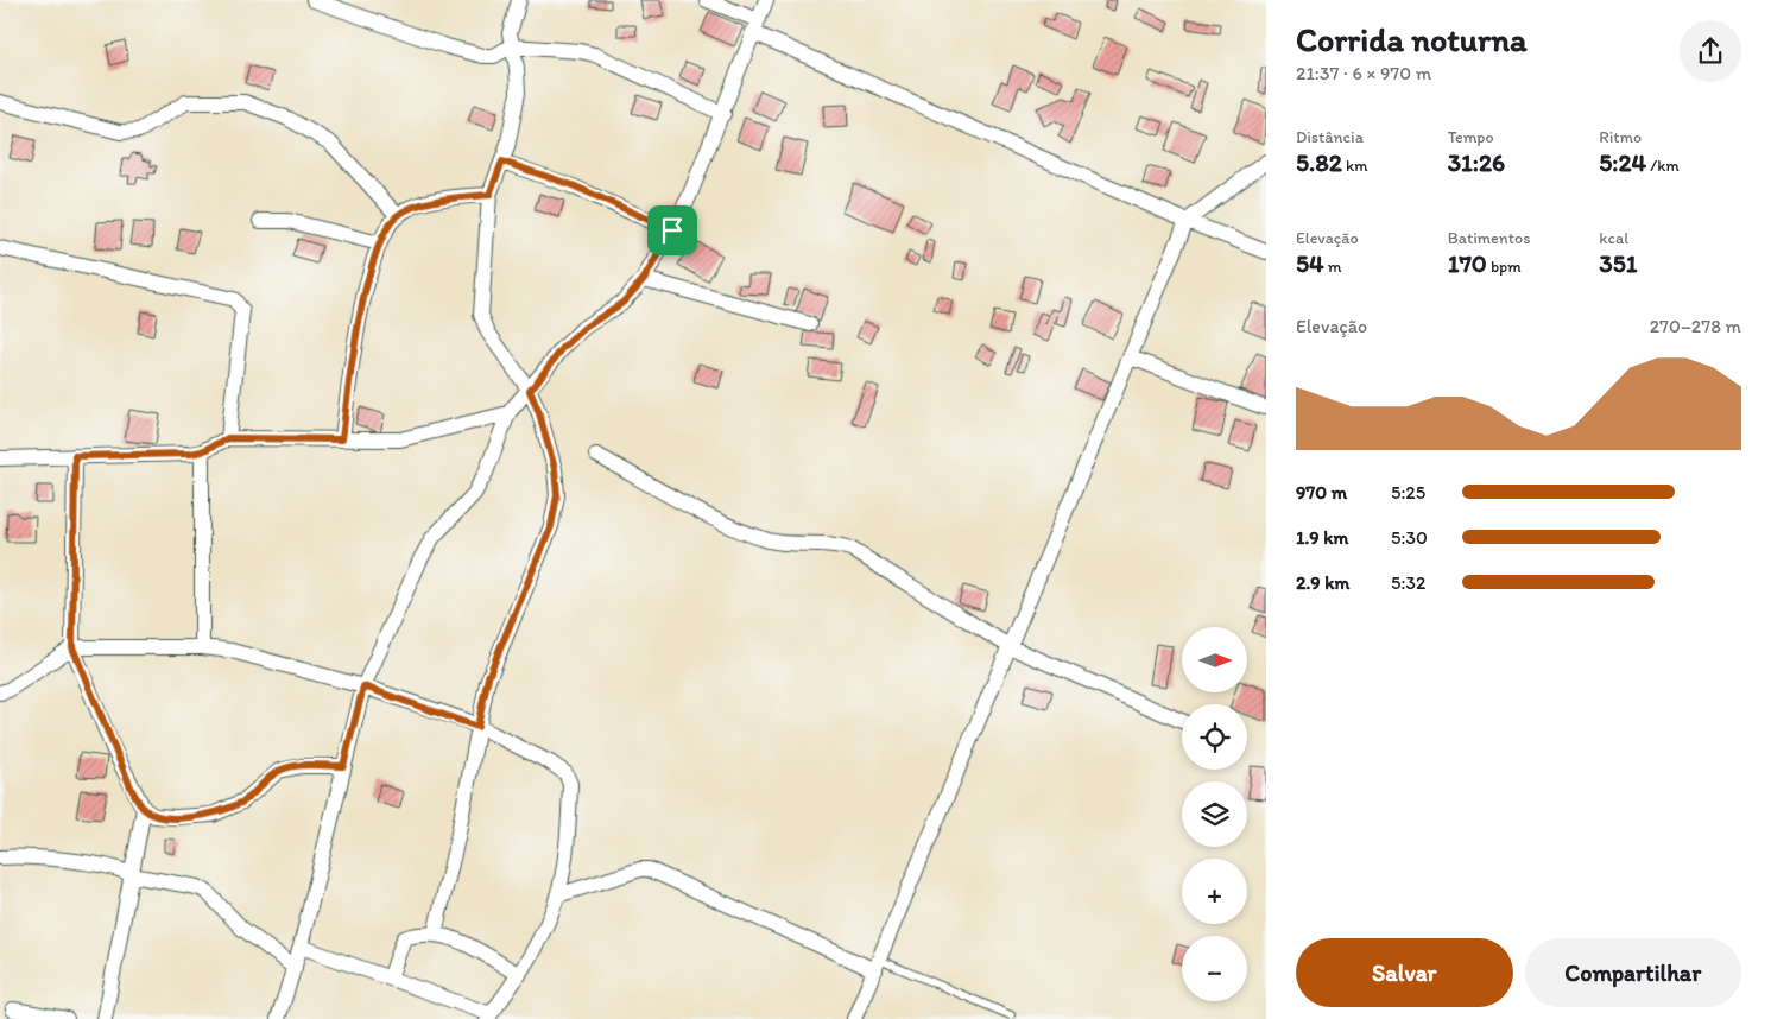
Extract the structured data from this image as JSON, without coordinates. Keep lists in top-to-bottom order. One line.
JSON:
{"north":"right","page":{"heading":["Corrida noturna","21:37 · 6 × 970 m"],"stats":[["Distância","5.82 km"],["Tempo","31:26"],["Ritmo","5:24 /km"],["Elevação","54 m"],["Batimentos","170 bpm"],["kcal","351"]],"chart":["Elevação","270–278 m"],"list":[{"name":"970 m","note":"5:25"},{"name":"1.9 km","note":"5:30"},{"name":"2.9 km","note":"5:32"}],"map_buttons":["+","−"],"buttons":["Salvar","Compartilhar"]}}
